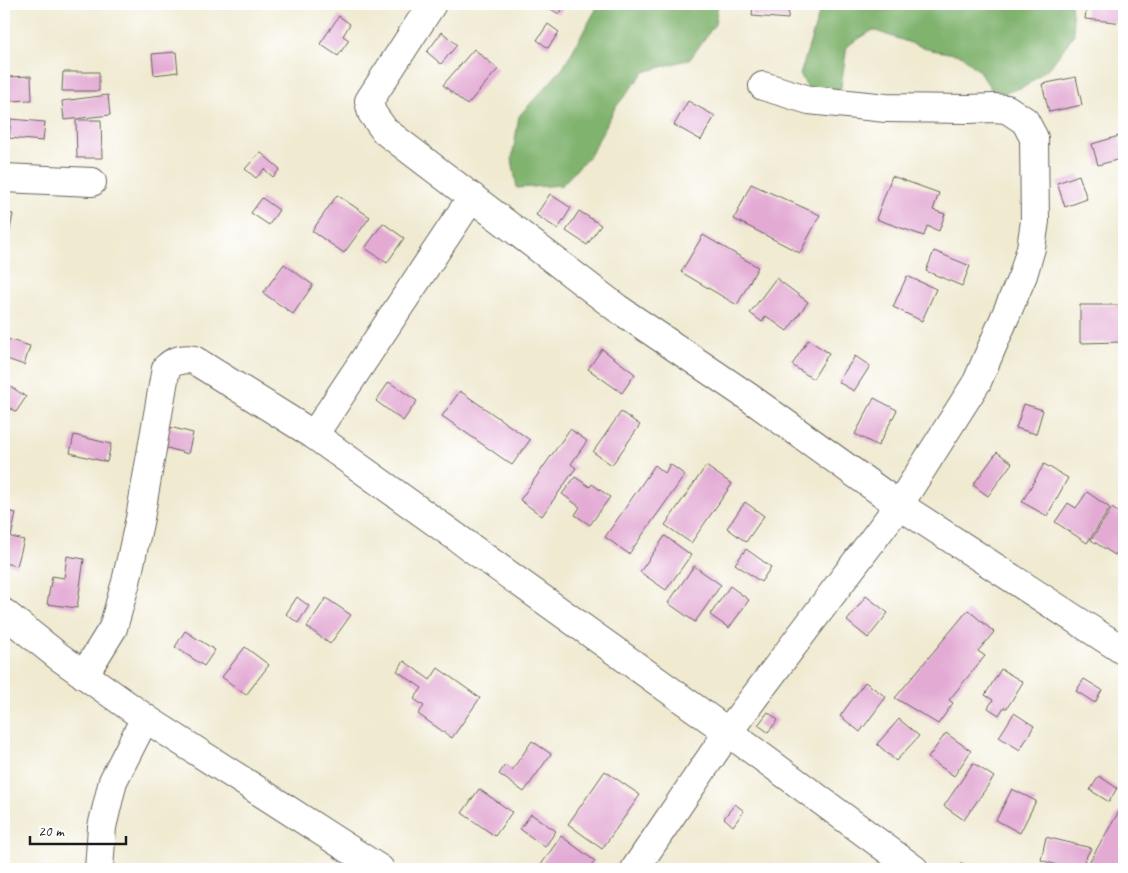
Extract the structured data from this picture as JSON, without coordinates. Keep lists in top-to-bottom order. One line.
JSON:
{"scale_bar":"20 m"}
